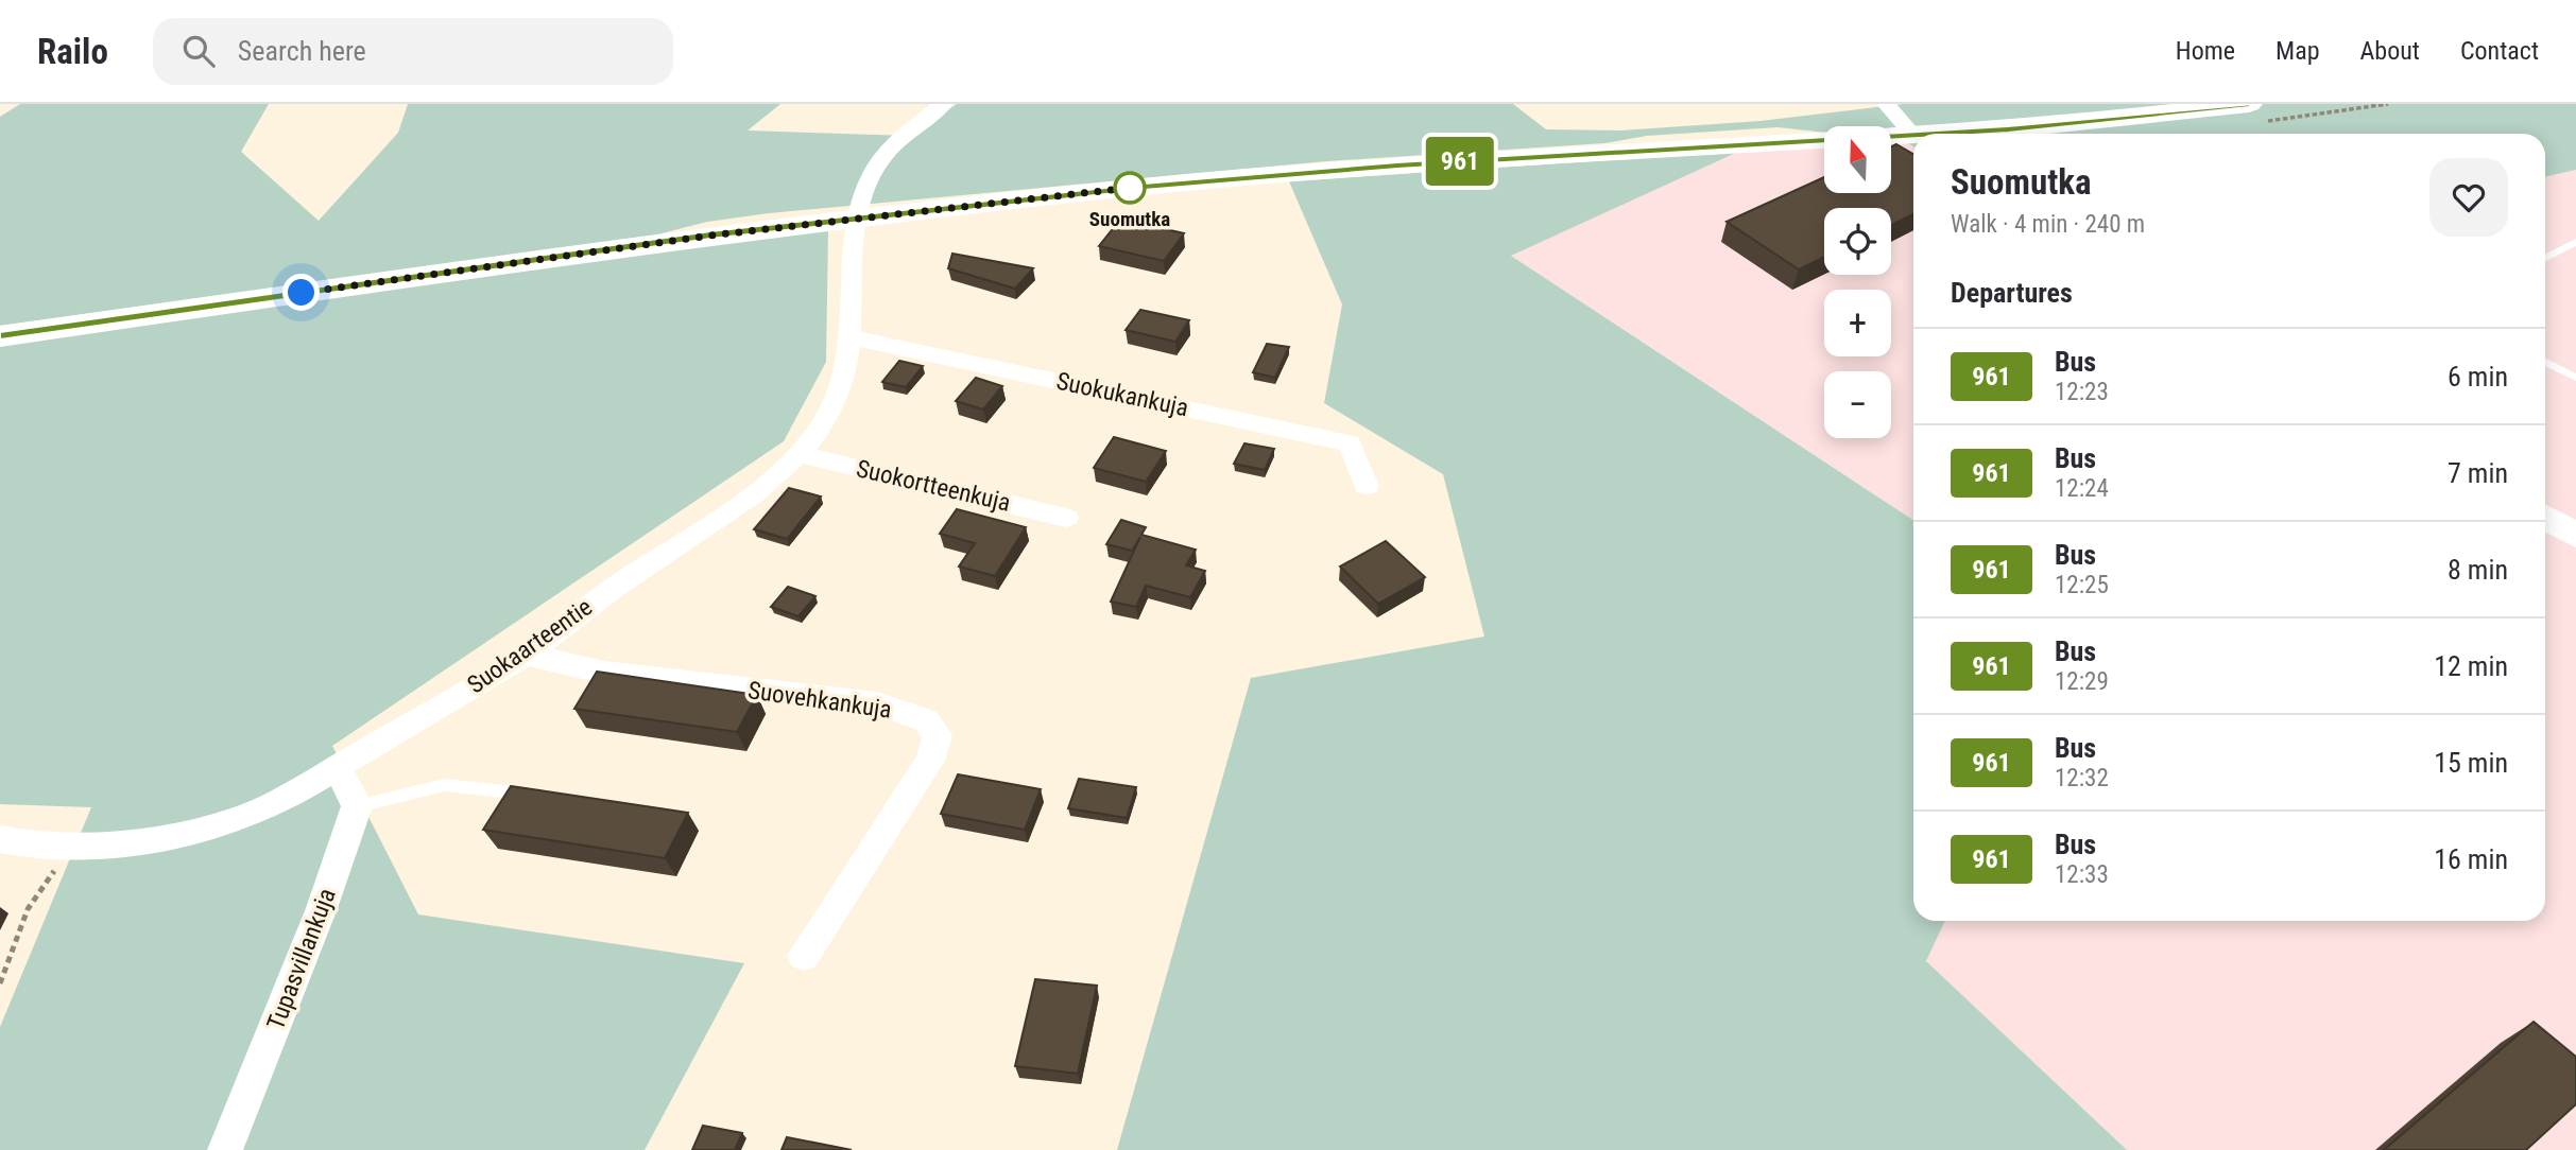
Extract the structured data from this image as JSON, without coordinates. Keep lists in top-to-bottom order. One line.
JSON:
{"streets":{"street":["Suokukankuja","Suokortteenkuja","Suokaarteentie","Suovehkankuja","Tupasvillankuja"]},"crossings":[["Suokukankuja","Suokaarteentie"],["Suokortteenkuja","Suokaarteentie"],["Suokaarteentie","Suovehkankuja"]],"places":["Suomutka"],"lines":["bus line 961"],"north":"top","page":{"header":"Railo","search":"Search here","nav":["Home","Map","About","Contact"],"on_map":"961","map_buttons":["+","−"],"heading":[["Suomutka","Walk · 4 min · 240 m"],"Departures"],"list":[{"mark":"961","name":"Bus","note":"12:23","value":"6 min"},{"mark":"961","name":"Bus","note":"12:24","value":"7 min"},{"mark":"961","name":"Bus","note":"12:25","value":"8 min"},{"mark":"961","name":"Bus","note":"12:29","value":"12 min"},{"mark":"961","name":"Bus","note":"12:32","value":"15 min"},{"mark":"961","name":"Bus","note":"12:33","value":"16 min"}]}}
